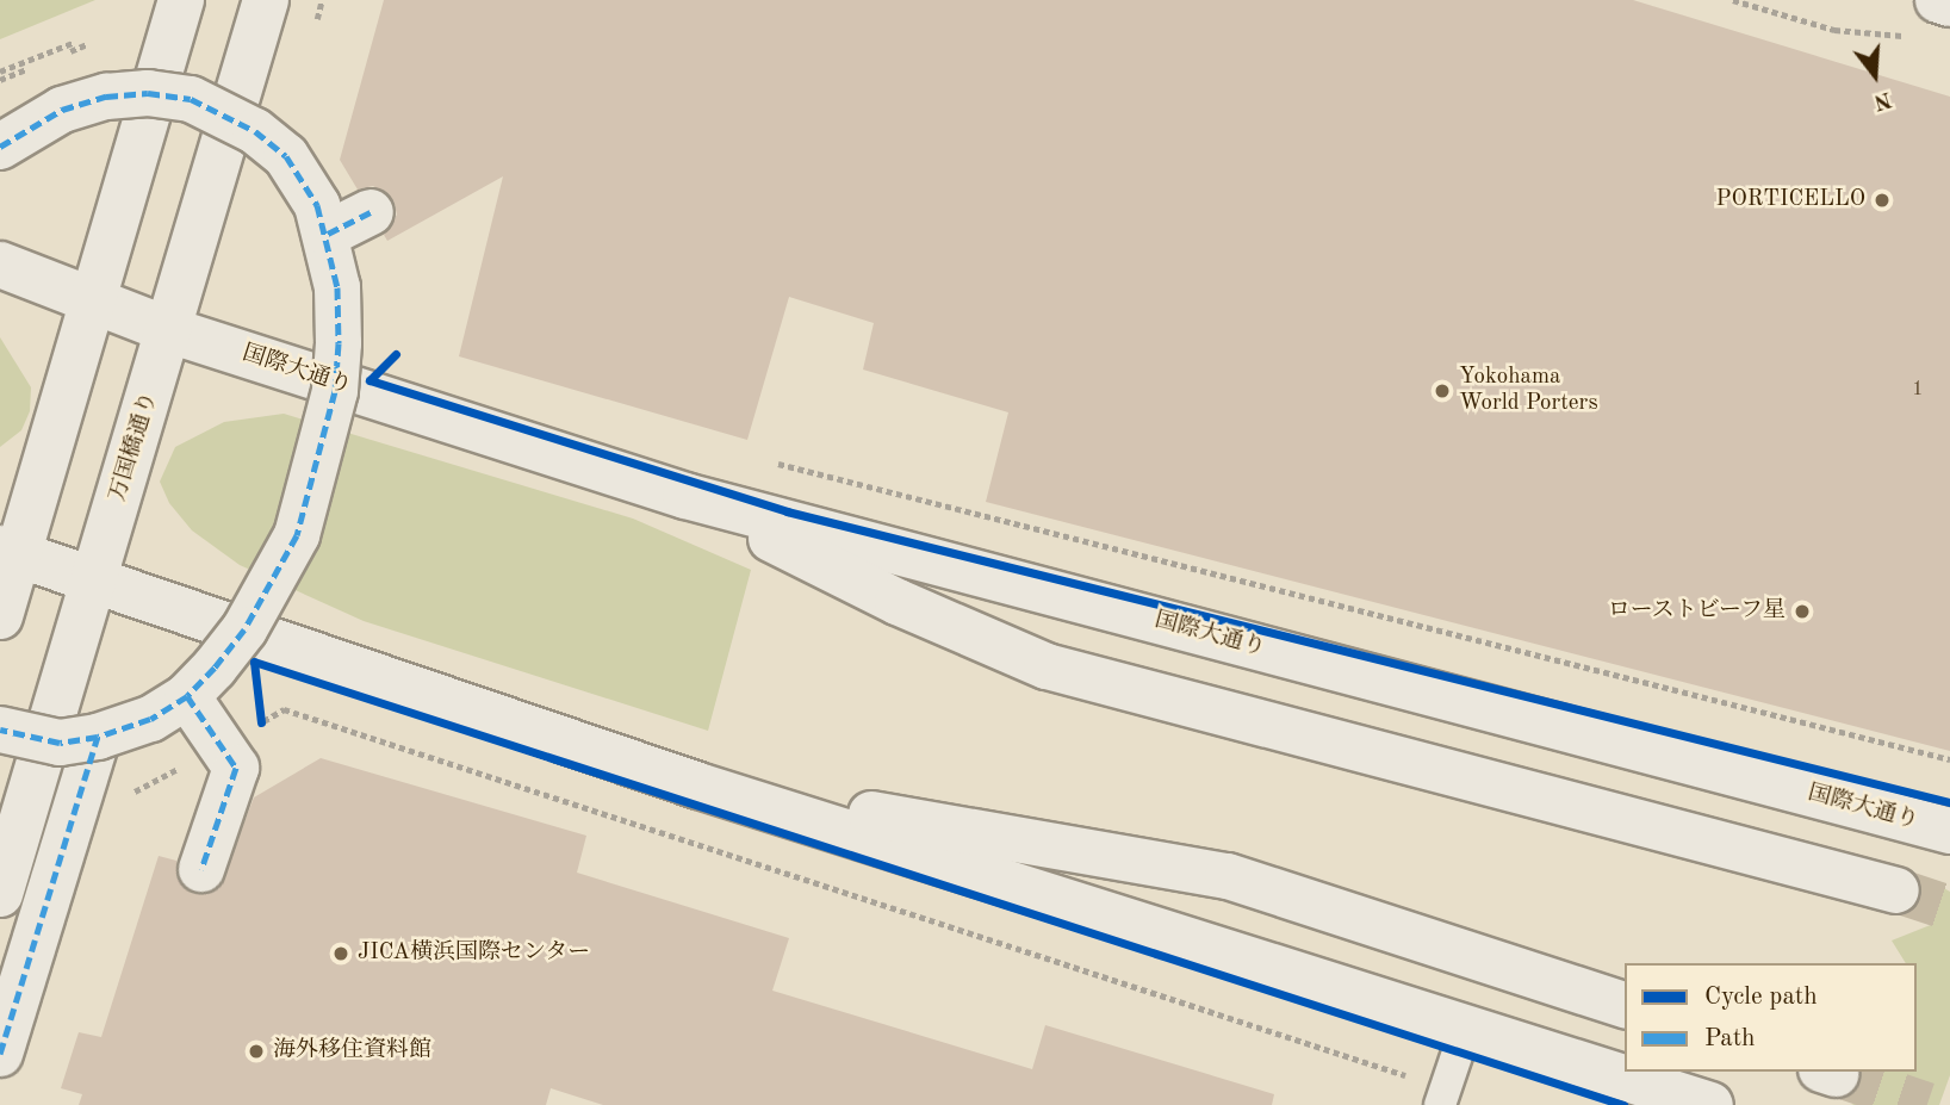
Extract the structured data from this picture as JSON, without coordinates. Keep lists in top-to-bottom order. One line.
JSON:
{"streets":{"street":["国際大通り","万国橋通り"]},"crossings":[["国際大通り","万国橋通り"]],"places":["PORTICELLO","Yokohama World Porters","ローストビーフ星","JICA横浜国際センター","海外移住資料館"],"house_numbers":["1"],"legend":["Cycle path","Path"],"north":"bottom"}
